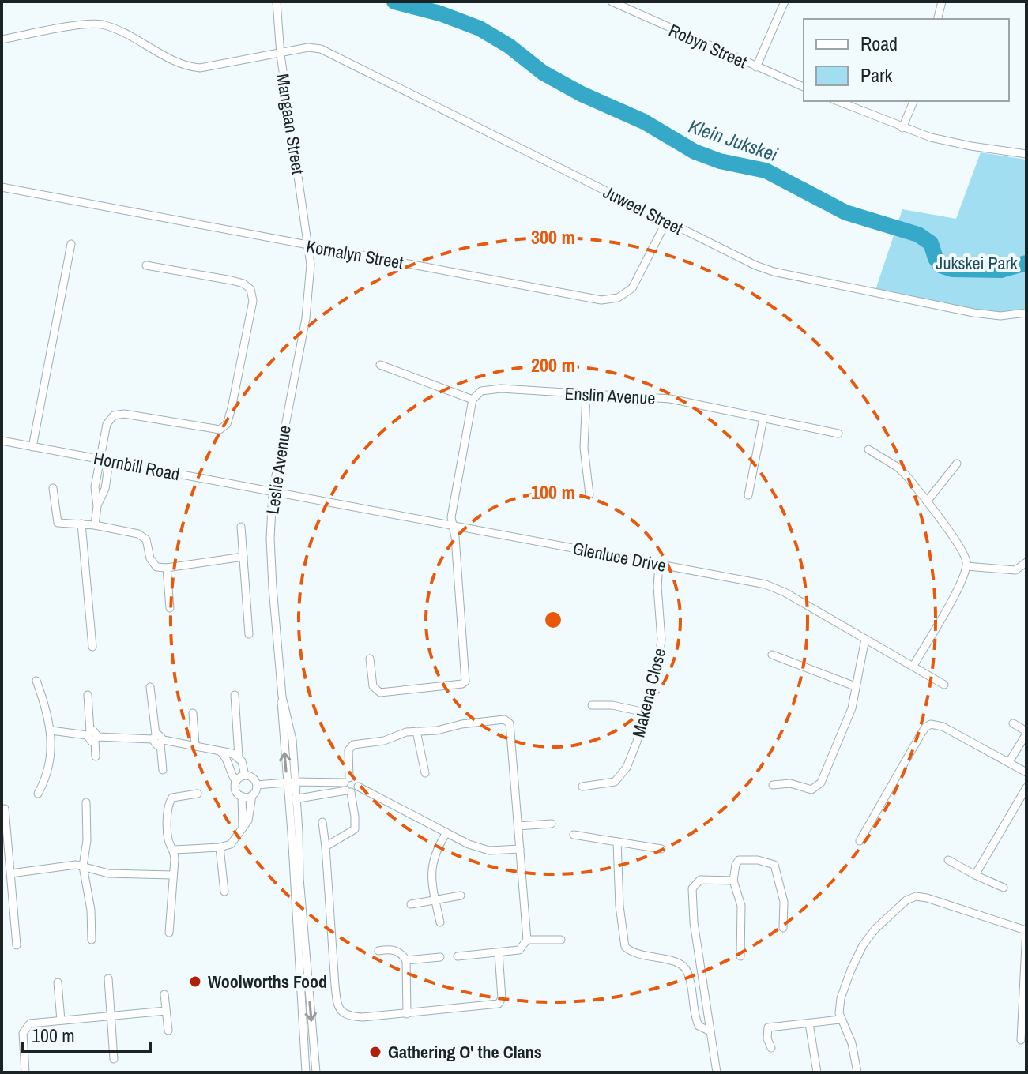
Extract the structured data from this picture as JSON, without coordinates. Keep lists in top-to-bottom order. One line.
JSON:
{"streets":{"street":["Robyn Street","Mangaan Street","Juweel Street","Kornalyn Street","Enslin Avenue","Hornbill Road","Leslie Avenue","Glenluce Drive","Makena Close"]},"crossings":[["Mangaan Street","Juweel Street"],["Mangaan Street","Kornalyn Street"],["Mangaan Street","Leslie Avenue"],["Juweel Street","Kornalyn Street"],["Kornalyn Street","Leslie Avenue"],["Hornbill Road","Leslie Avenue"],["Hornbill Road","Glenluce Drive"],["Leslie Avenue","Glenluce Drive"],["Glenluce Drive","Makena Close"]],"water":["Klein Jukskei"],"parks":["Jukskei Park"],"places":["Woolworths Food","Gathering O' the Clans"],"legend":["Road","Park"],"scale_bar":"100 m","rings":["300 m","200 m","100 m"]}
